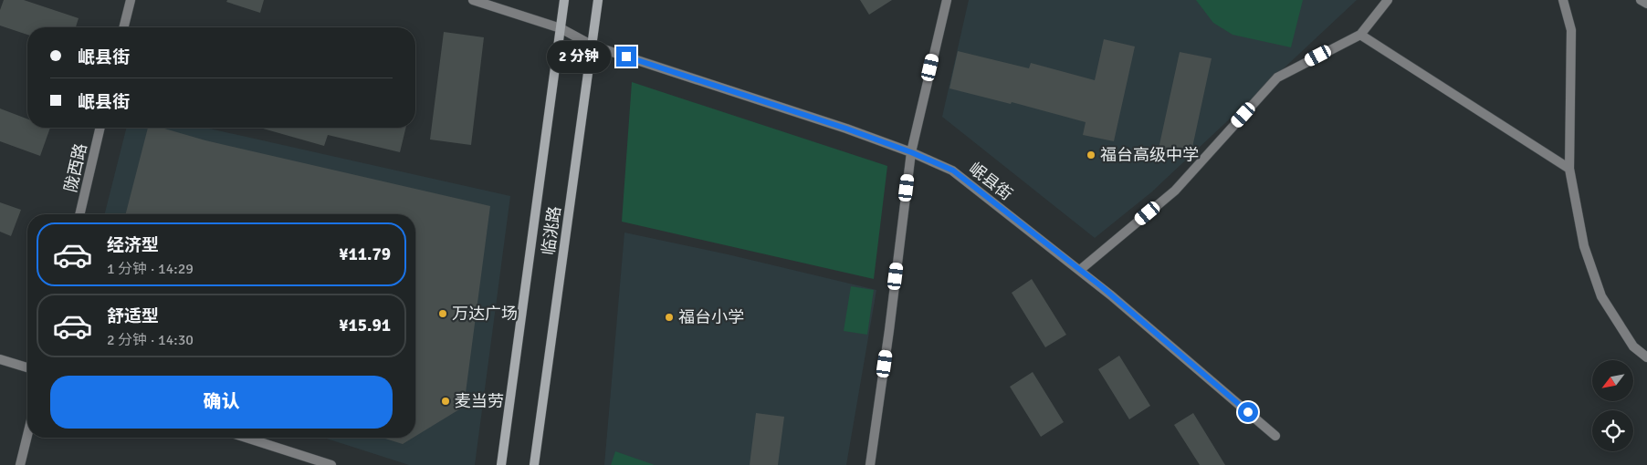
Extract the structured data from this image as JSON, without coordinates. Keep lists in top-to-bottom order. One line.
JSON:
{"streets":{"main road":["临洮路"],"street":["陇西路","岷县街"]},"crossings":[["岷县街","临洮路"]],"places":["福台高级中学","万达广场","福台小学","麦当劳"],"north":"bottom left","page":{"banner":["岷县街","岷县街"],"bubble":"2 分钟","list":[{"name":"经济型","note":"1 分钟 · 14:29","value":"¥11.79"},{"name":"舒适型","note":"2 分钟 · 14:30","value":"¥15.91"}],"buttons":"确认"}}
